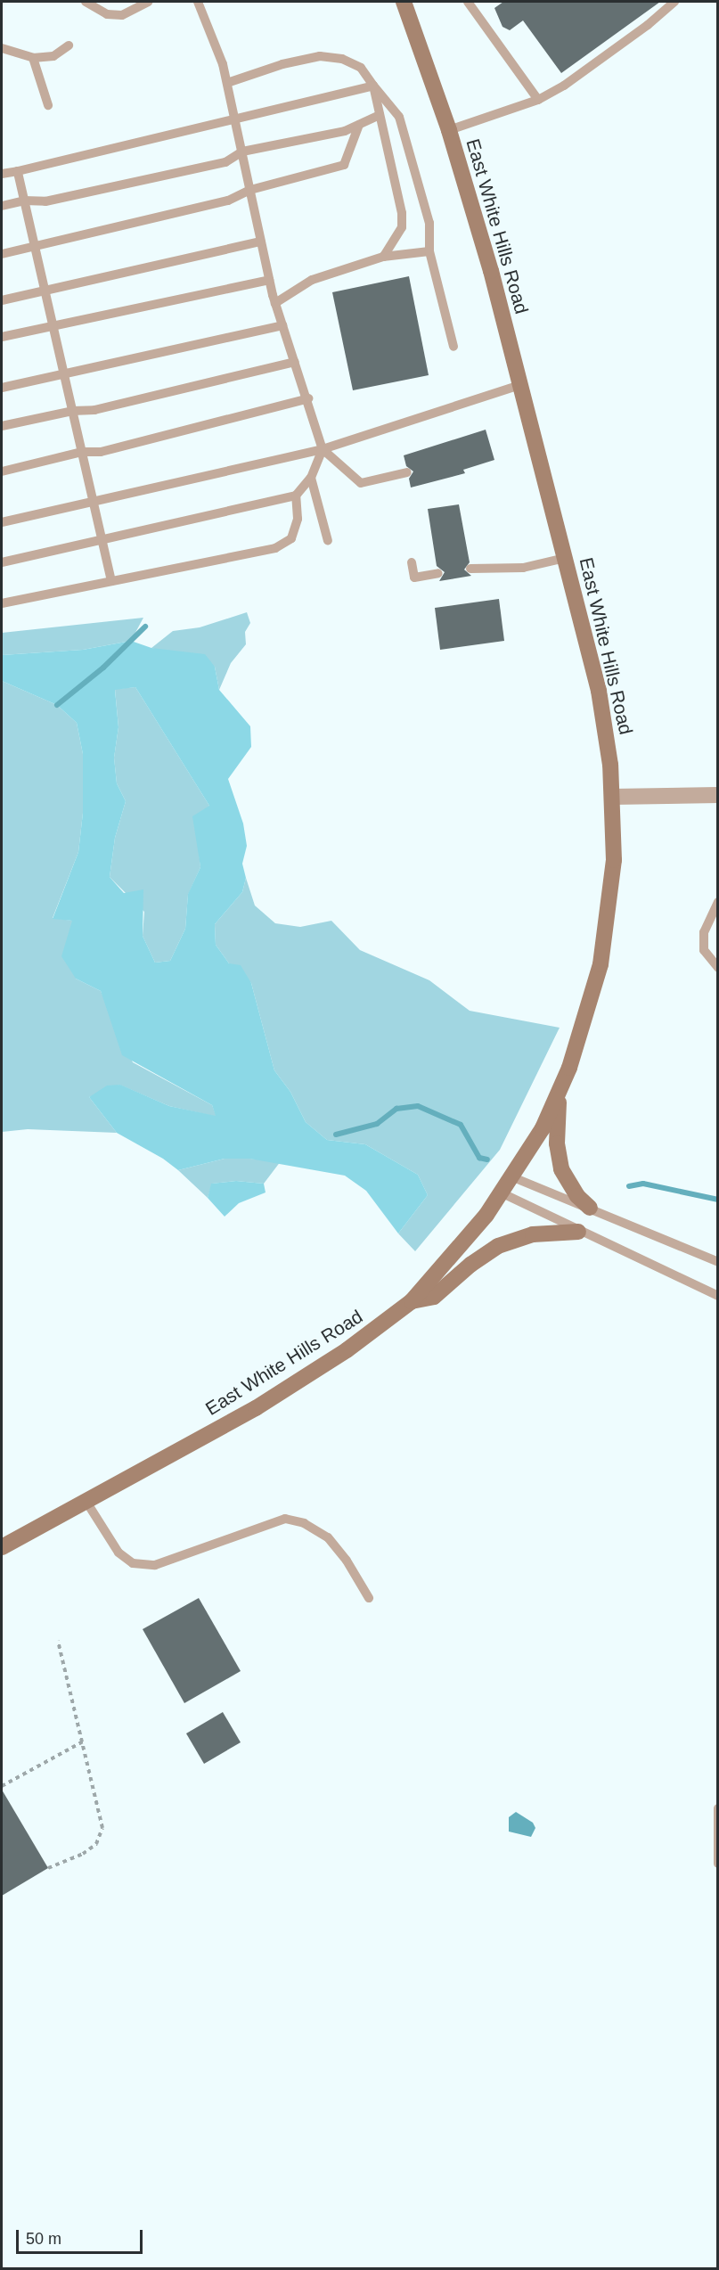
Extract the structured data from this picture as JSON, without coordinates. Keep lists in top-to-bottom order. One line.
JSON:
{"streets":{"main road":["East White Hills Road"]},"scale_bar":"50 m"}
